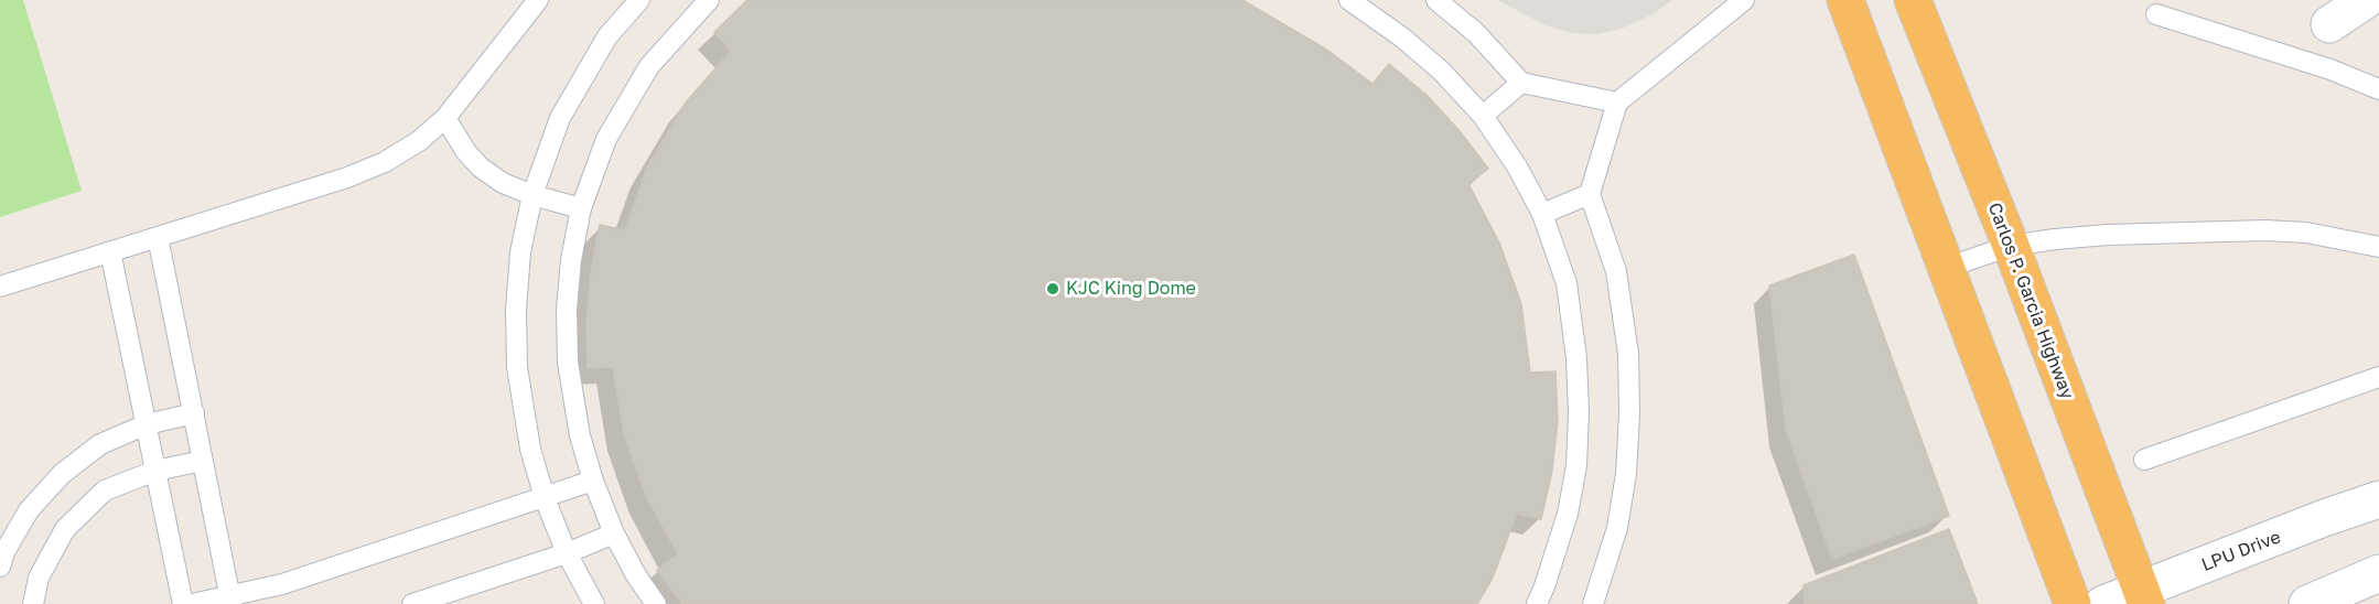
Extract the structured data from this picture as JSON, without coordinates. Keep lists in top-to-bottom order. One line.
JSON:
{"streets":{"highway":["Carlos P. Garcia Highway"],"street":["LPU Drive"]},"crossings":[["Carlos P. Garcia Highway","LPU Drive"]],"places":["KJC King Dome"]}
